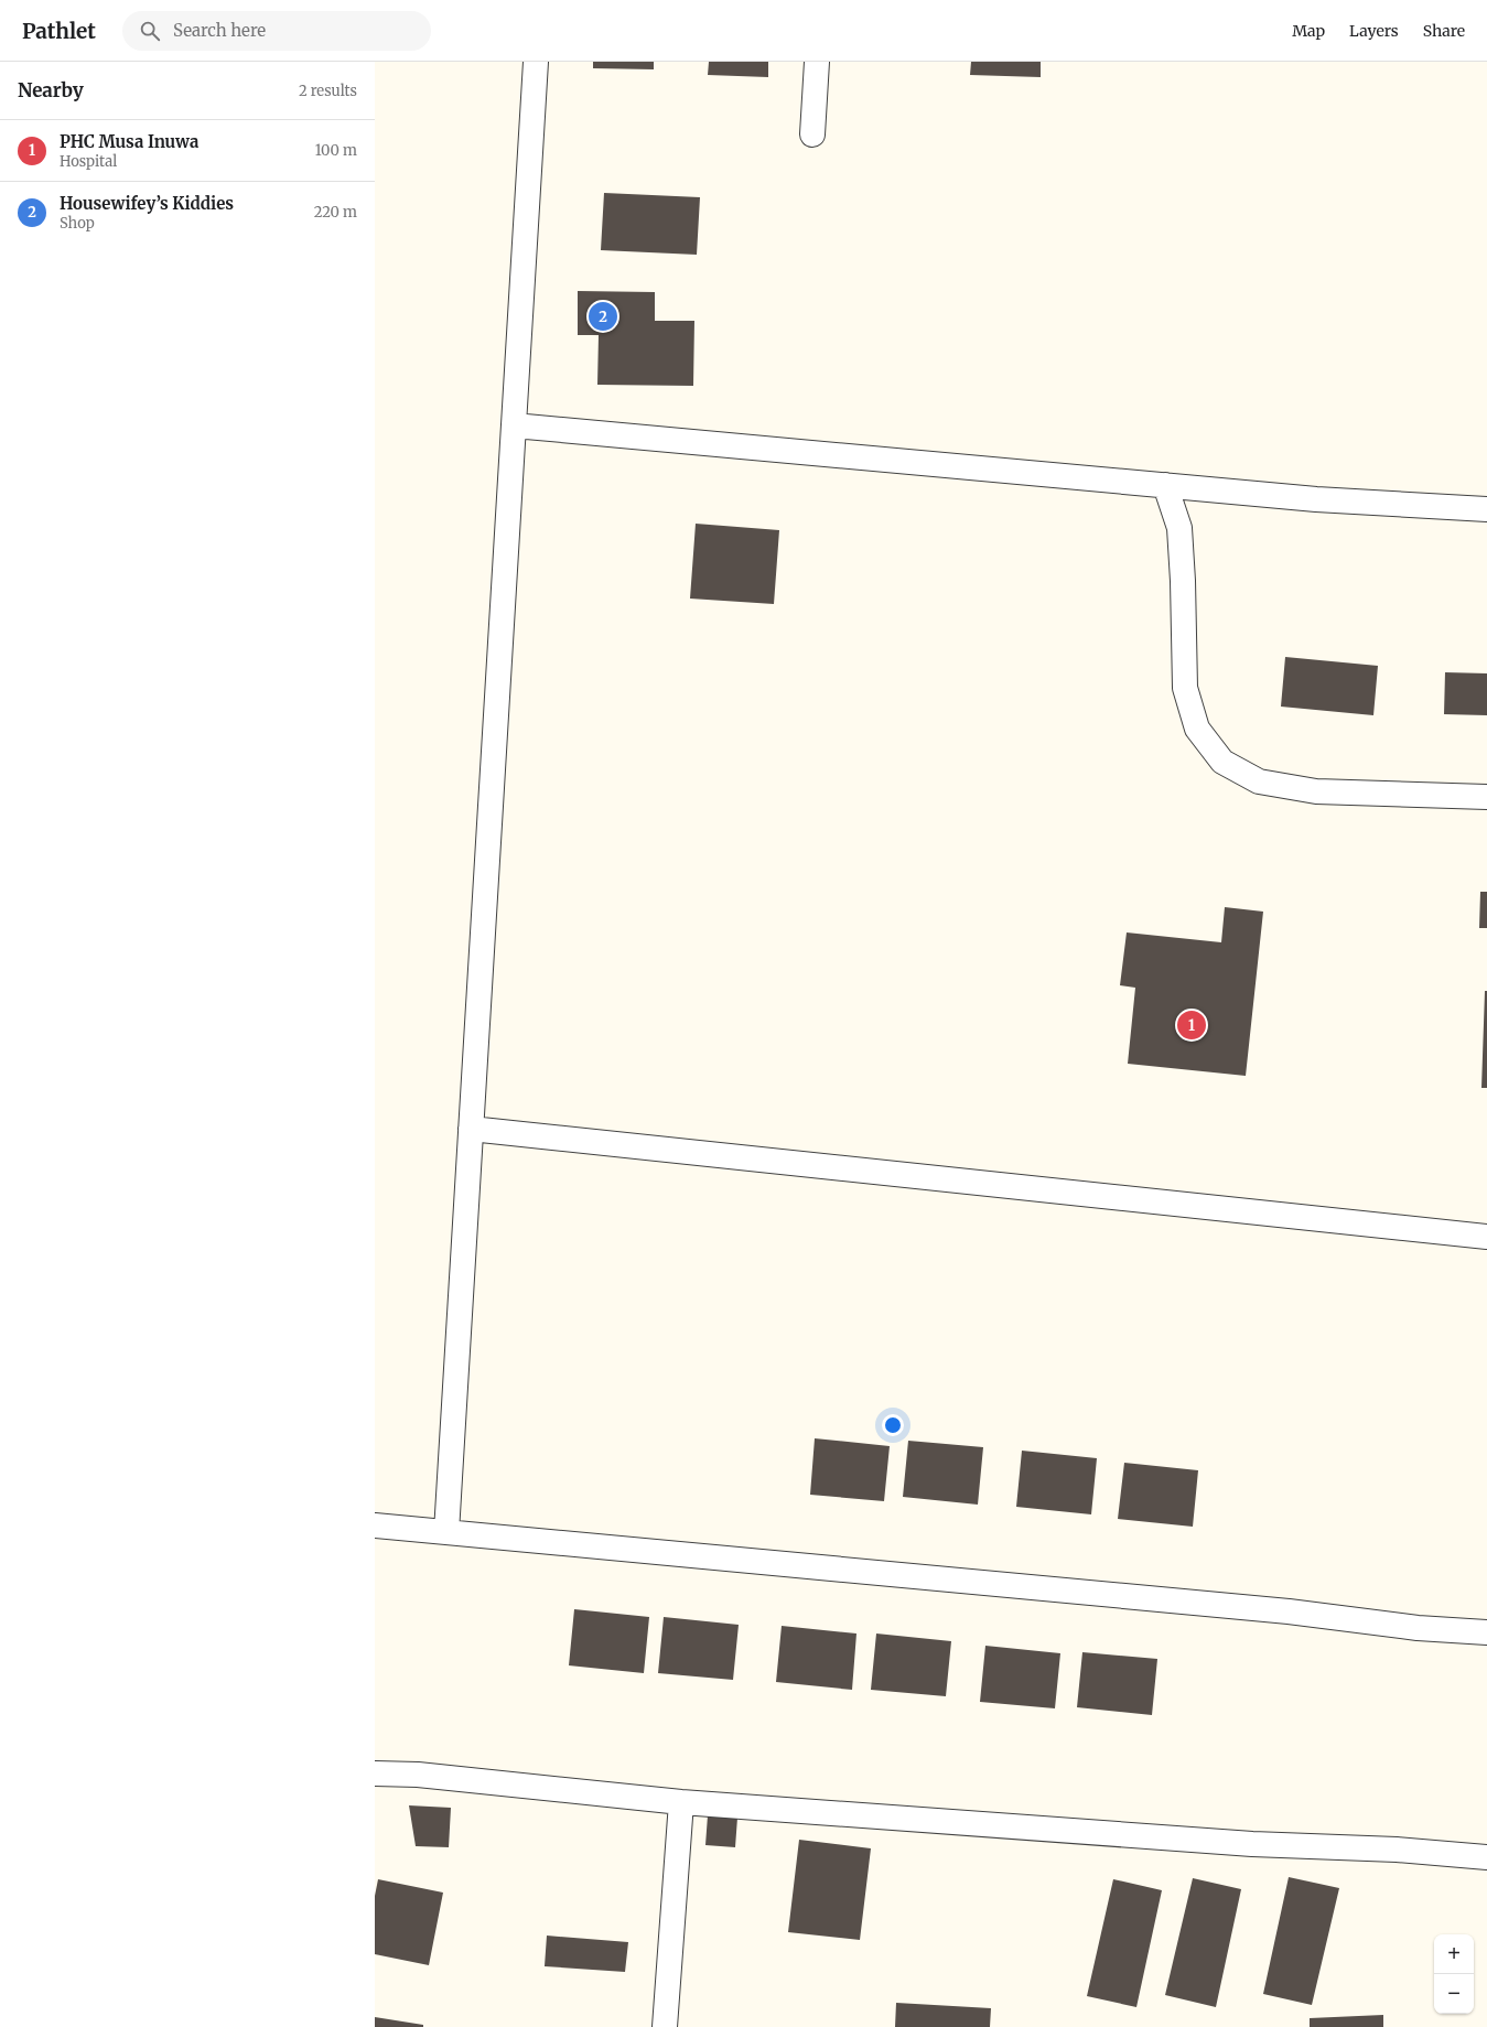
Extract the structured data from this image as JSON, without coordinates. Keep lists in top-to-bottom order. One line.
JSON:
{"page":{"header":"Pathlet","search":"Search here","nav":["Map","Layers","Share"],"heading":["Nearby","2 results"],"list":[{"mark":"1","name":"PHC Musa Inuwa","note":"Hospital","value":"100 m"},{"mark":"2","name":"Housewifey’s Kiddies","note":"Shop","value":"220 m"}],"pins":["2","1"],"map_buttons":["+","−"]}}
